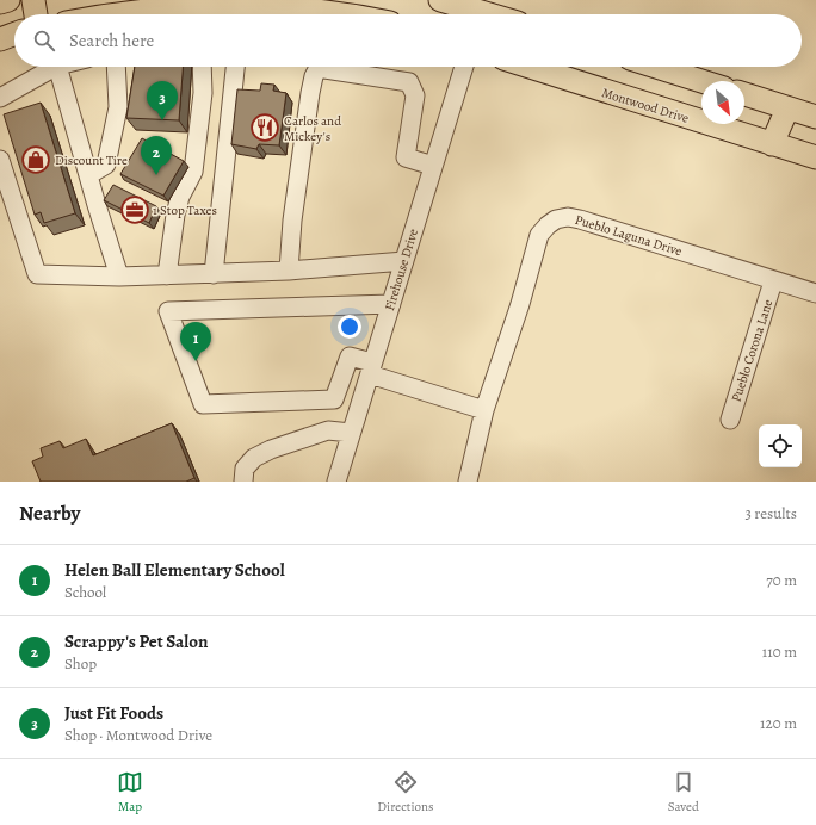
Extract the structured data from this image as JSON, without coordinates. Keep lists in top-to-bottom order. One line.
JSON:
{"streets":{"main road":["Montwood Drive"],"street":["Pueblo Laguna Drive","Firehouse Drive","Pueblo Corona Lane"]},"crossings":[["Pueblo Laguna Drive","Pueblo Corona Lane"]],"places":{"restaurant":["Carlos and Mickey's"],"shop":["Discount Tire"],"office":["1 Stop Taxes"]},"north":"bottom right","page":{"search":"Search here","pins":["3","2","1"],"heading":["Nearby","3 results"],"list":[{"mark":"1","name":"Helen Ball Elementary School","note":"School","value":"70 m"},{"mark":"2","name":"Scrappy's Pet Salon","note":"Shop","value":"110 m"},{"mark":"3","name":"Just Fit Foods","note":"Shop · Montwood Drive","value":"120 m"}],"nav":["Map","Directions","Saved"]}}
